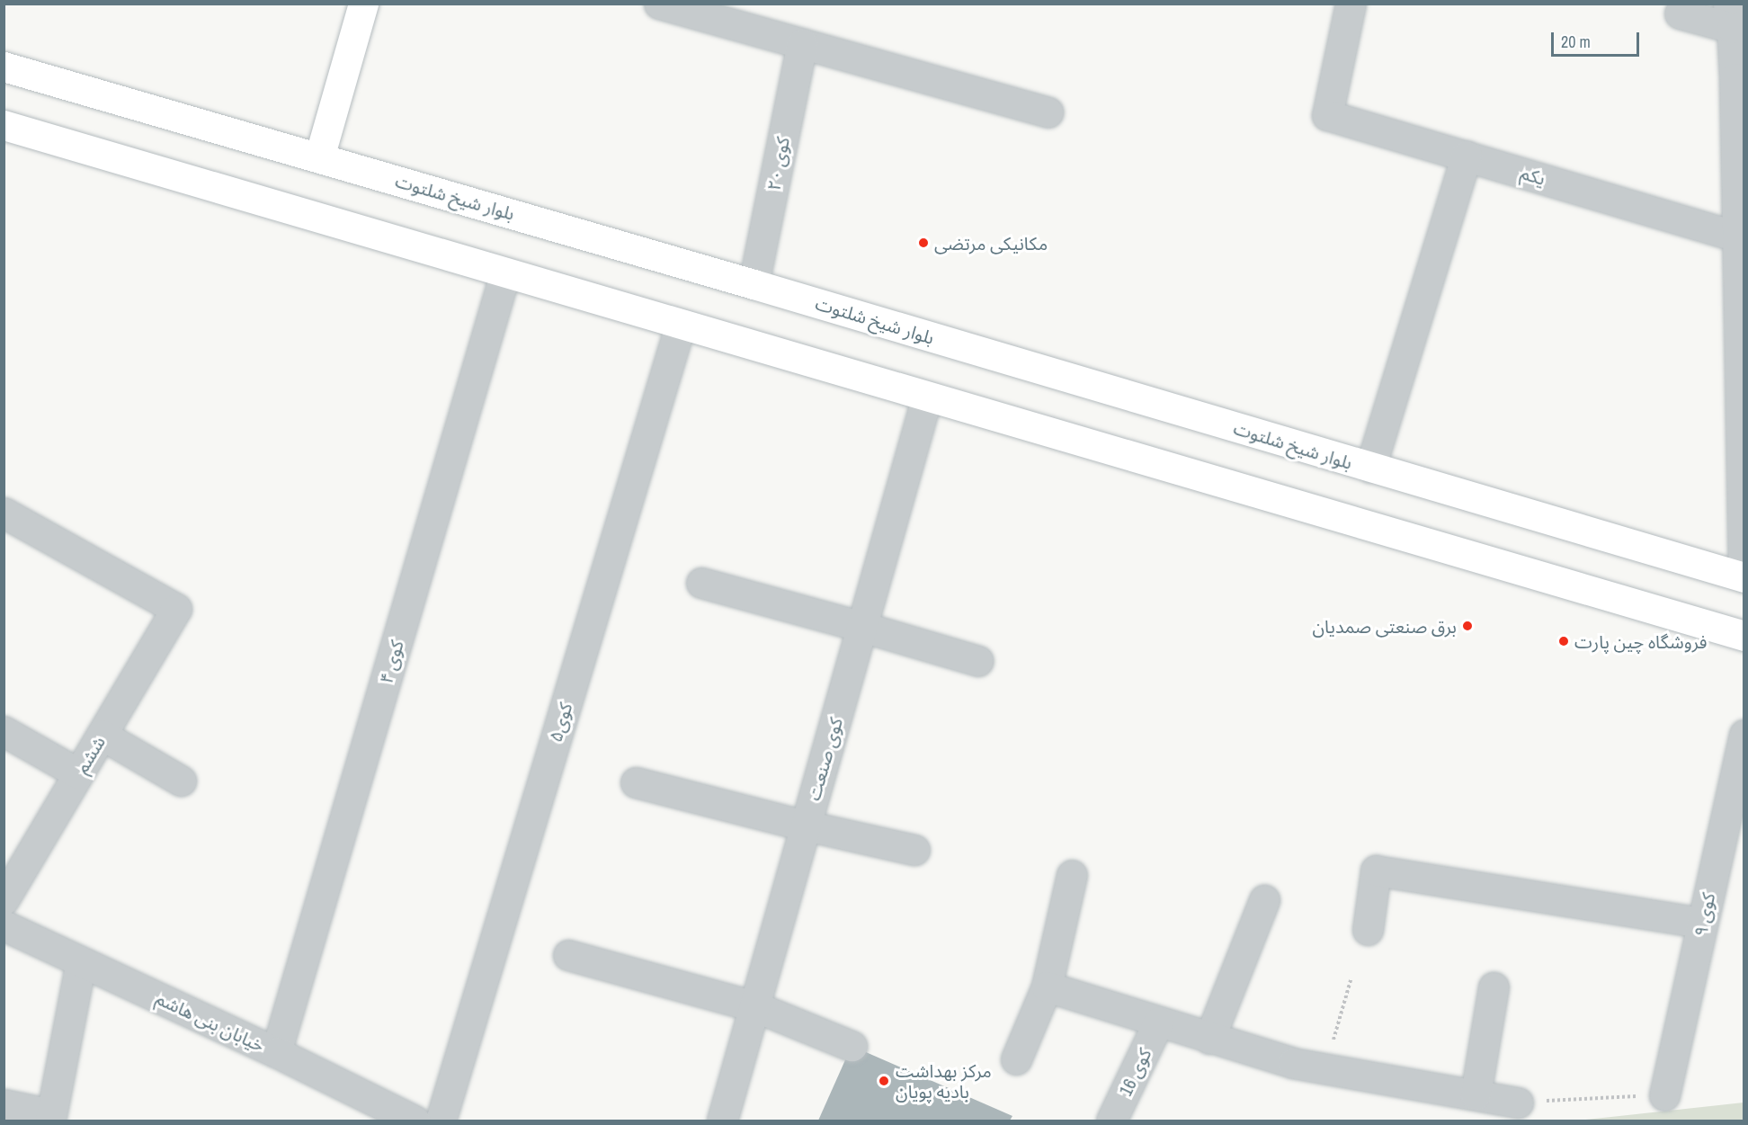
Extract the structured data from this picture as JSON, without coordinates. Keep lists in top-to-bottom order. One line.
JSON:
{"streets":{"main road":["بلوار شیخ شلتوت"],"street":["کوی ۲۰","یکم","کوی ۴","کوی۵","ششم","کوی صنعت","کوی ۹","خیابان بنی هاشم","کوی 16"]},"crossings":[["کوی ۲۰","بلوار شیخ شلتوت"],["کوی ۴","خیابان بنی هاشم"]],"places":["مکانیکی مرتضی","برق صنعتی صمدیان","فروشگاه چین پارت","مرکز بهداشت بادیه پویان"],"scale_bar":"20 m"}
